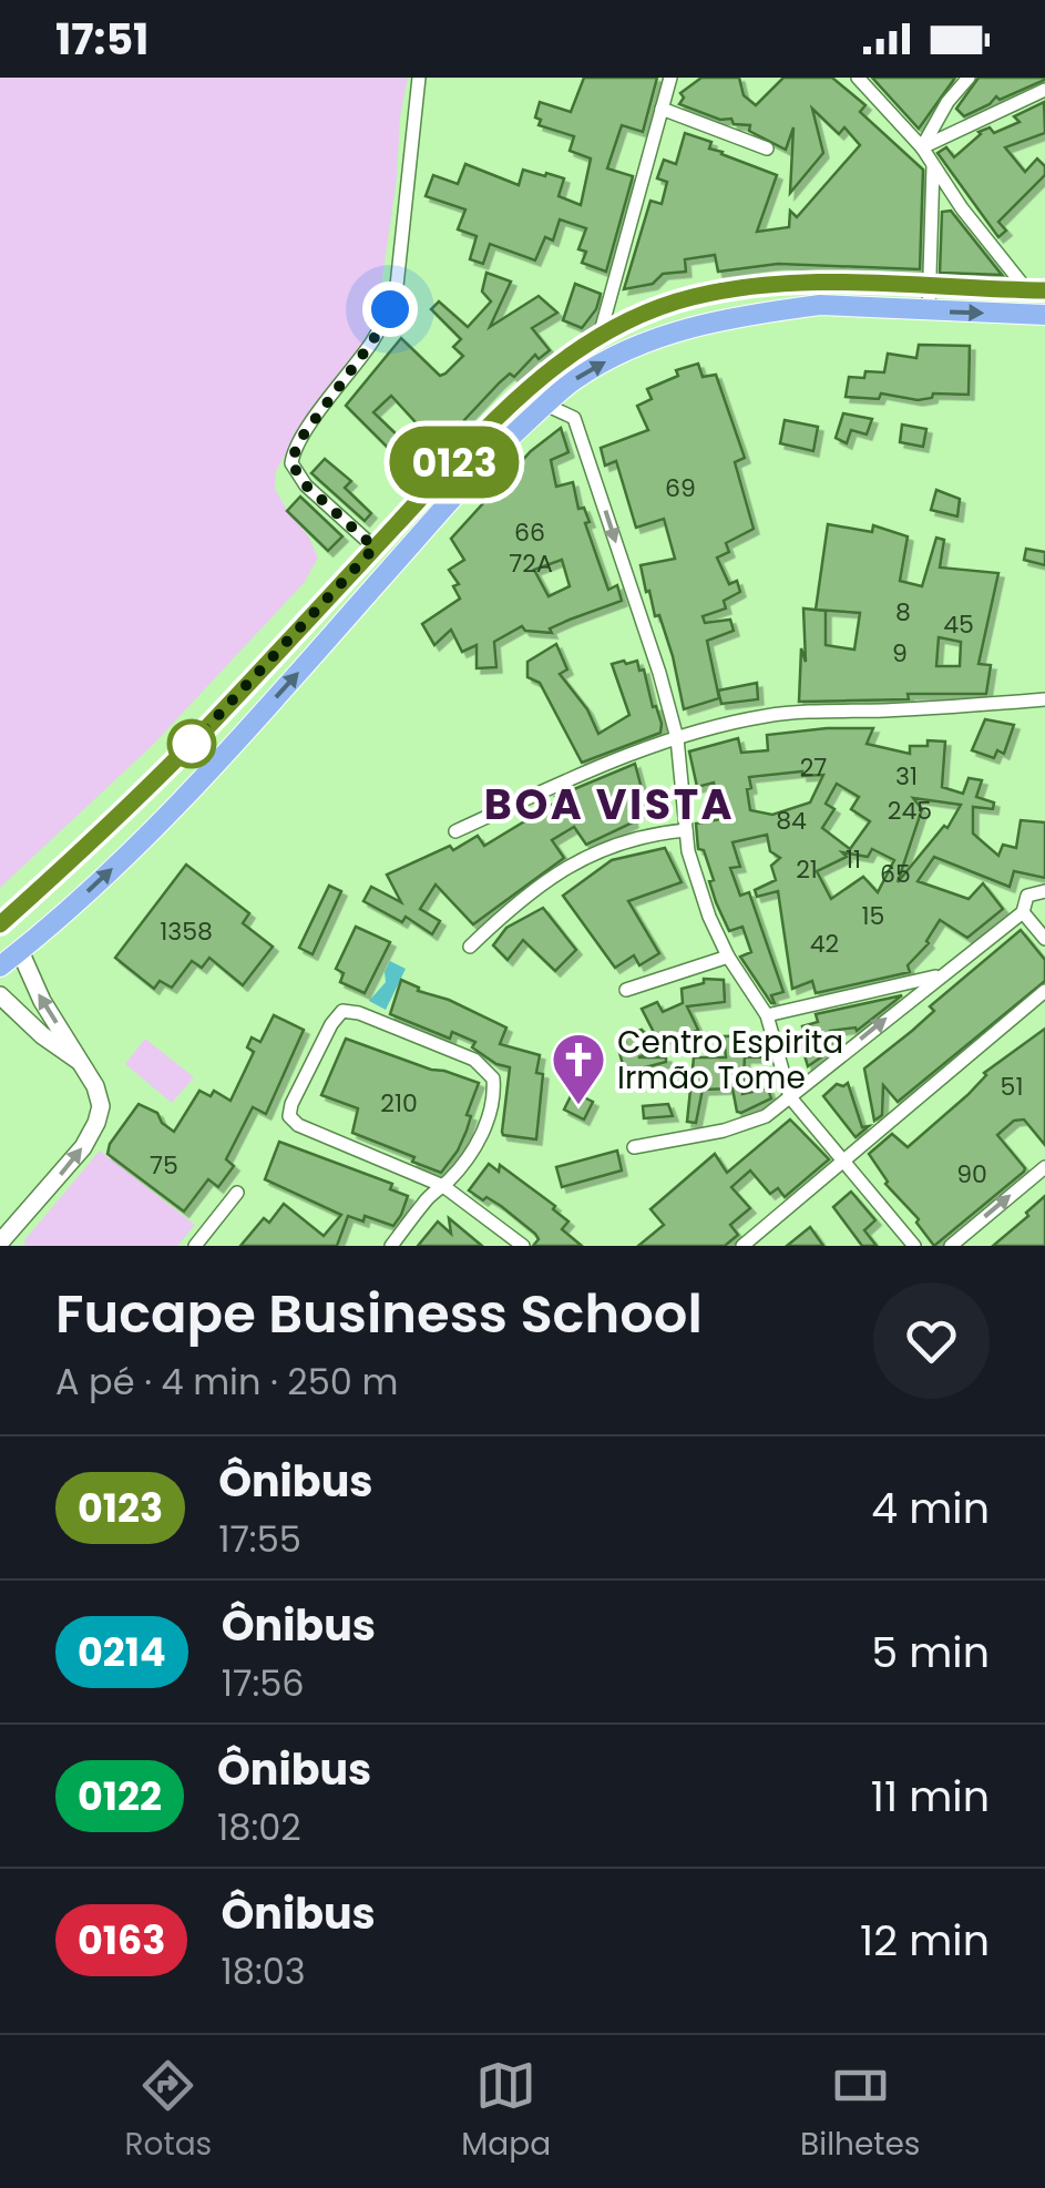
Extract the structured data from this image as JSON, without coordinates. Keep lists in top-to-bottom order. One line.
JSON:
{"districts":["BOA VISTA"],"places":{"church":["Centro Espirita Irmão Tome"]},"lines":["bus line 0123"],"house_numbers":["69","66","72A","8","45","9","27","31","245","84","11","21","65","15","1358","42","51","210","75","90"],"page":{"status":"17:51","on_map":"0123","heading":["Fucape Business School","A pé · 4 min · 250 m"],"list":[{"mark":"0123","name":"Ônibus","note":"17:55","value":"4 min"},{"mark":"0214","name":"Ônibus","note":"17:56","value":"5 min"},{"mark":"0122","name":"Ônibus","note":"18:02","value":"11 min"},{"mark":"0163","name":"Ônibus","note":"18:03","value":"12 min"}],"tabs":["Rotas","Mapa","Bilhetes"]}}
